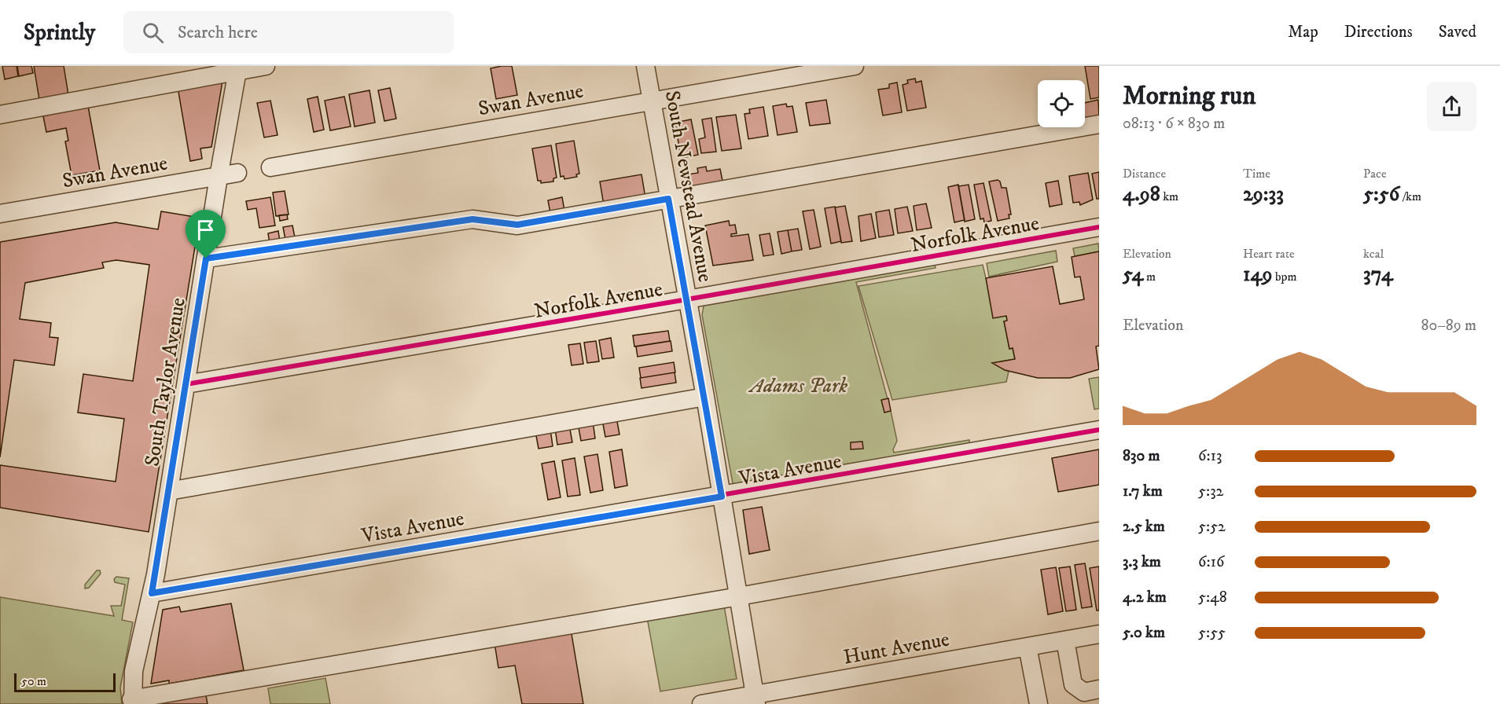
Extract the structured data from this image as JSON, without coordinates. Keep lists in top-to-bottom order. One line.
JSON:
{"streets":{"street":["Swan Avenue","South Newstead Avenue","Norfolk Avenue","South Taylor Avenue","Vista Avenue","Hunt Avenue"]},"crossings":[["Swan Avenue","South Newstead Avenue"],["Swan Avenue","South Taylor Avenue"],["South Newstead Avenue","Norfolk Avenue"],["South Newstead Avenue","Vista Avenue"],["South Newstead Avenue","Hunt Avenue"],["Norfolk Avenue","South Taylor Avenue"],["South Taylor Avenue","Vista Avenue"]],"parks":["Adams Park"],"scale_bar":"50 m","page":{"header":"Sprintly","search":"Search here","nav":["Map","Directions","Saved"],"heading":["Morning run","08:13 · 6 × 830 m"],"stats":[["Distance","4.98 km"],["Time","29:33"],["Pace","5:56 /km"],["Elevation","54 m"],["Heart rate","149 bpm"],["kcal","374"]],"chart":["Elevation","80–89 m"],"list":[{"name":"830 m","note":"6:13"},{"name":"1.7 km","note":"5:32"},{"name":"2.5 km","note":"5:52"},{"name":"3.3 km","note":"6:16"},{"name":"4.2 km","note":"5:48"},{"name":"5.0 km","note":"5:55"}],"scale":"50 m"}}
